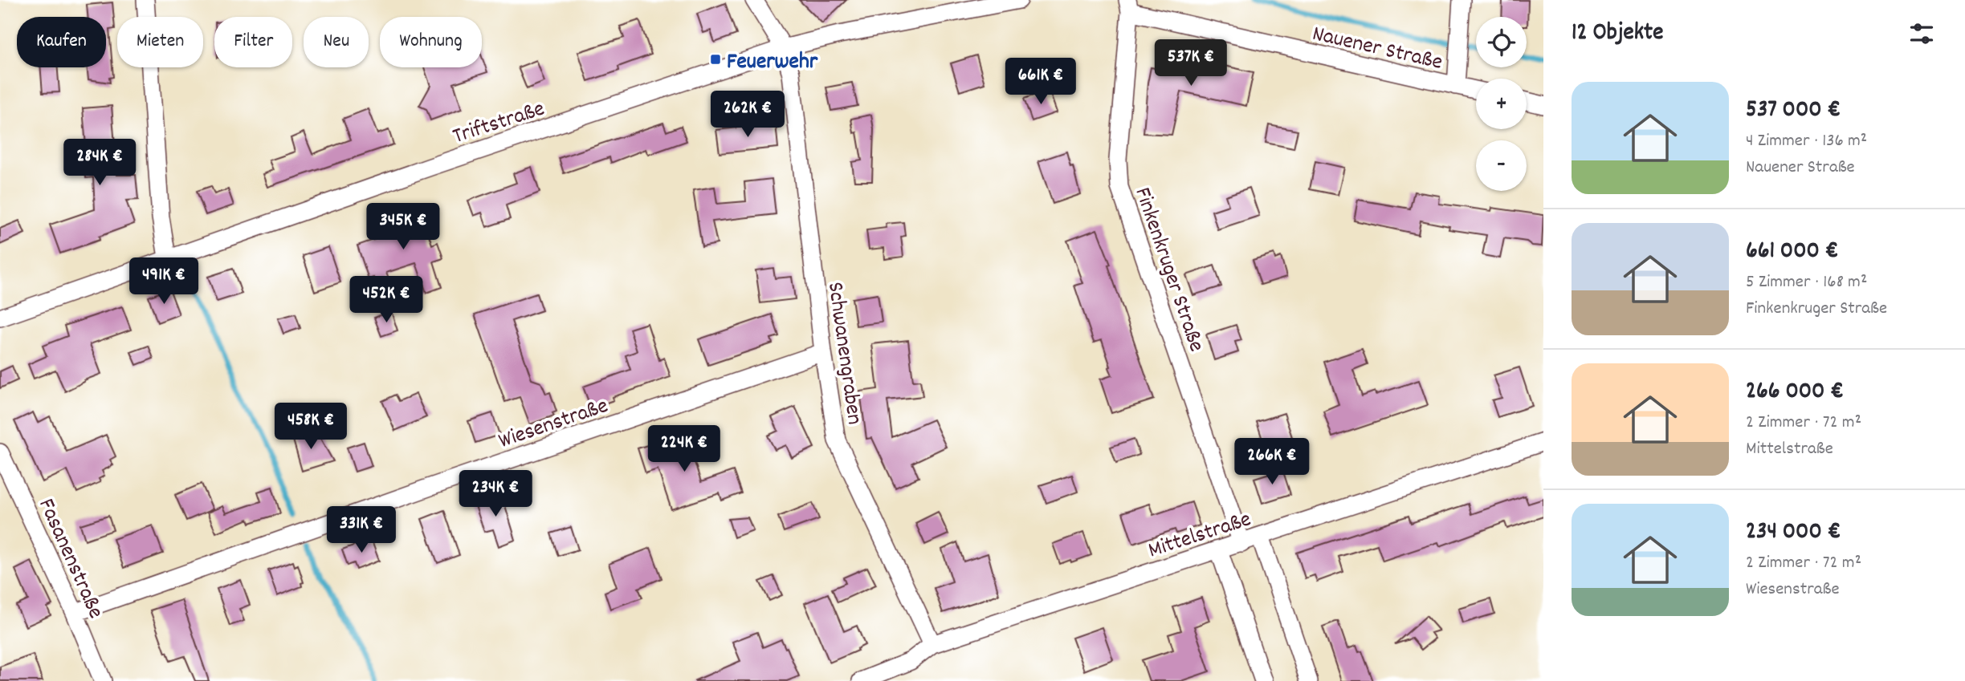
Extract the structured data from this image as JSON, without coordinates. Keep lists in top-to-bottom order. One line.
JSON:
{"streets":{"street":["Nauener Straße","Triftstraße","Finkenkruger Straße","Schwanengraben","Wiesenstraße","Mittelstraße","Fasanenstraße"]},"crossings":[["Nauener Straße","Finkenkruger Straße"],["Triftstraße","Schwanengraben"],["Finkenkruger Straße","Mittelstraße"],["Schwanengraben","Wiesenstraße"],["Schwanengraben","Mittelstraße"],["Wiesenstraße","Fasanenstraße"]],"places":{"transit":["Feuerwehr"]},"page":{"heading":"12 Objekte","map_buttons":["+","−"],"chip":["Kaufen","Mieten","Filter","Neu","Wohnung"],"price":["537K €","661K €","262K €","284K €","345K €","491K €","452K €","458K €","224K €","266K €","234K €","331K €"],"list":[{"name":"537 000 €","note":"4 Zimmer · 136 m² · Nauener Straße"},{"name":"661 000 €","note":"5 Zimmer · 168 m² · Finkenkruger Straße"},{"name":"266 000 €","note":"2 Zimmer · 72 m² · Mittelstraße"},{"name":"234 000 €","note":"2 Zimmer · 72 m² · Wiesenstraße"}]}}
